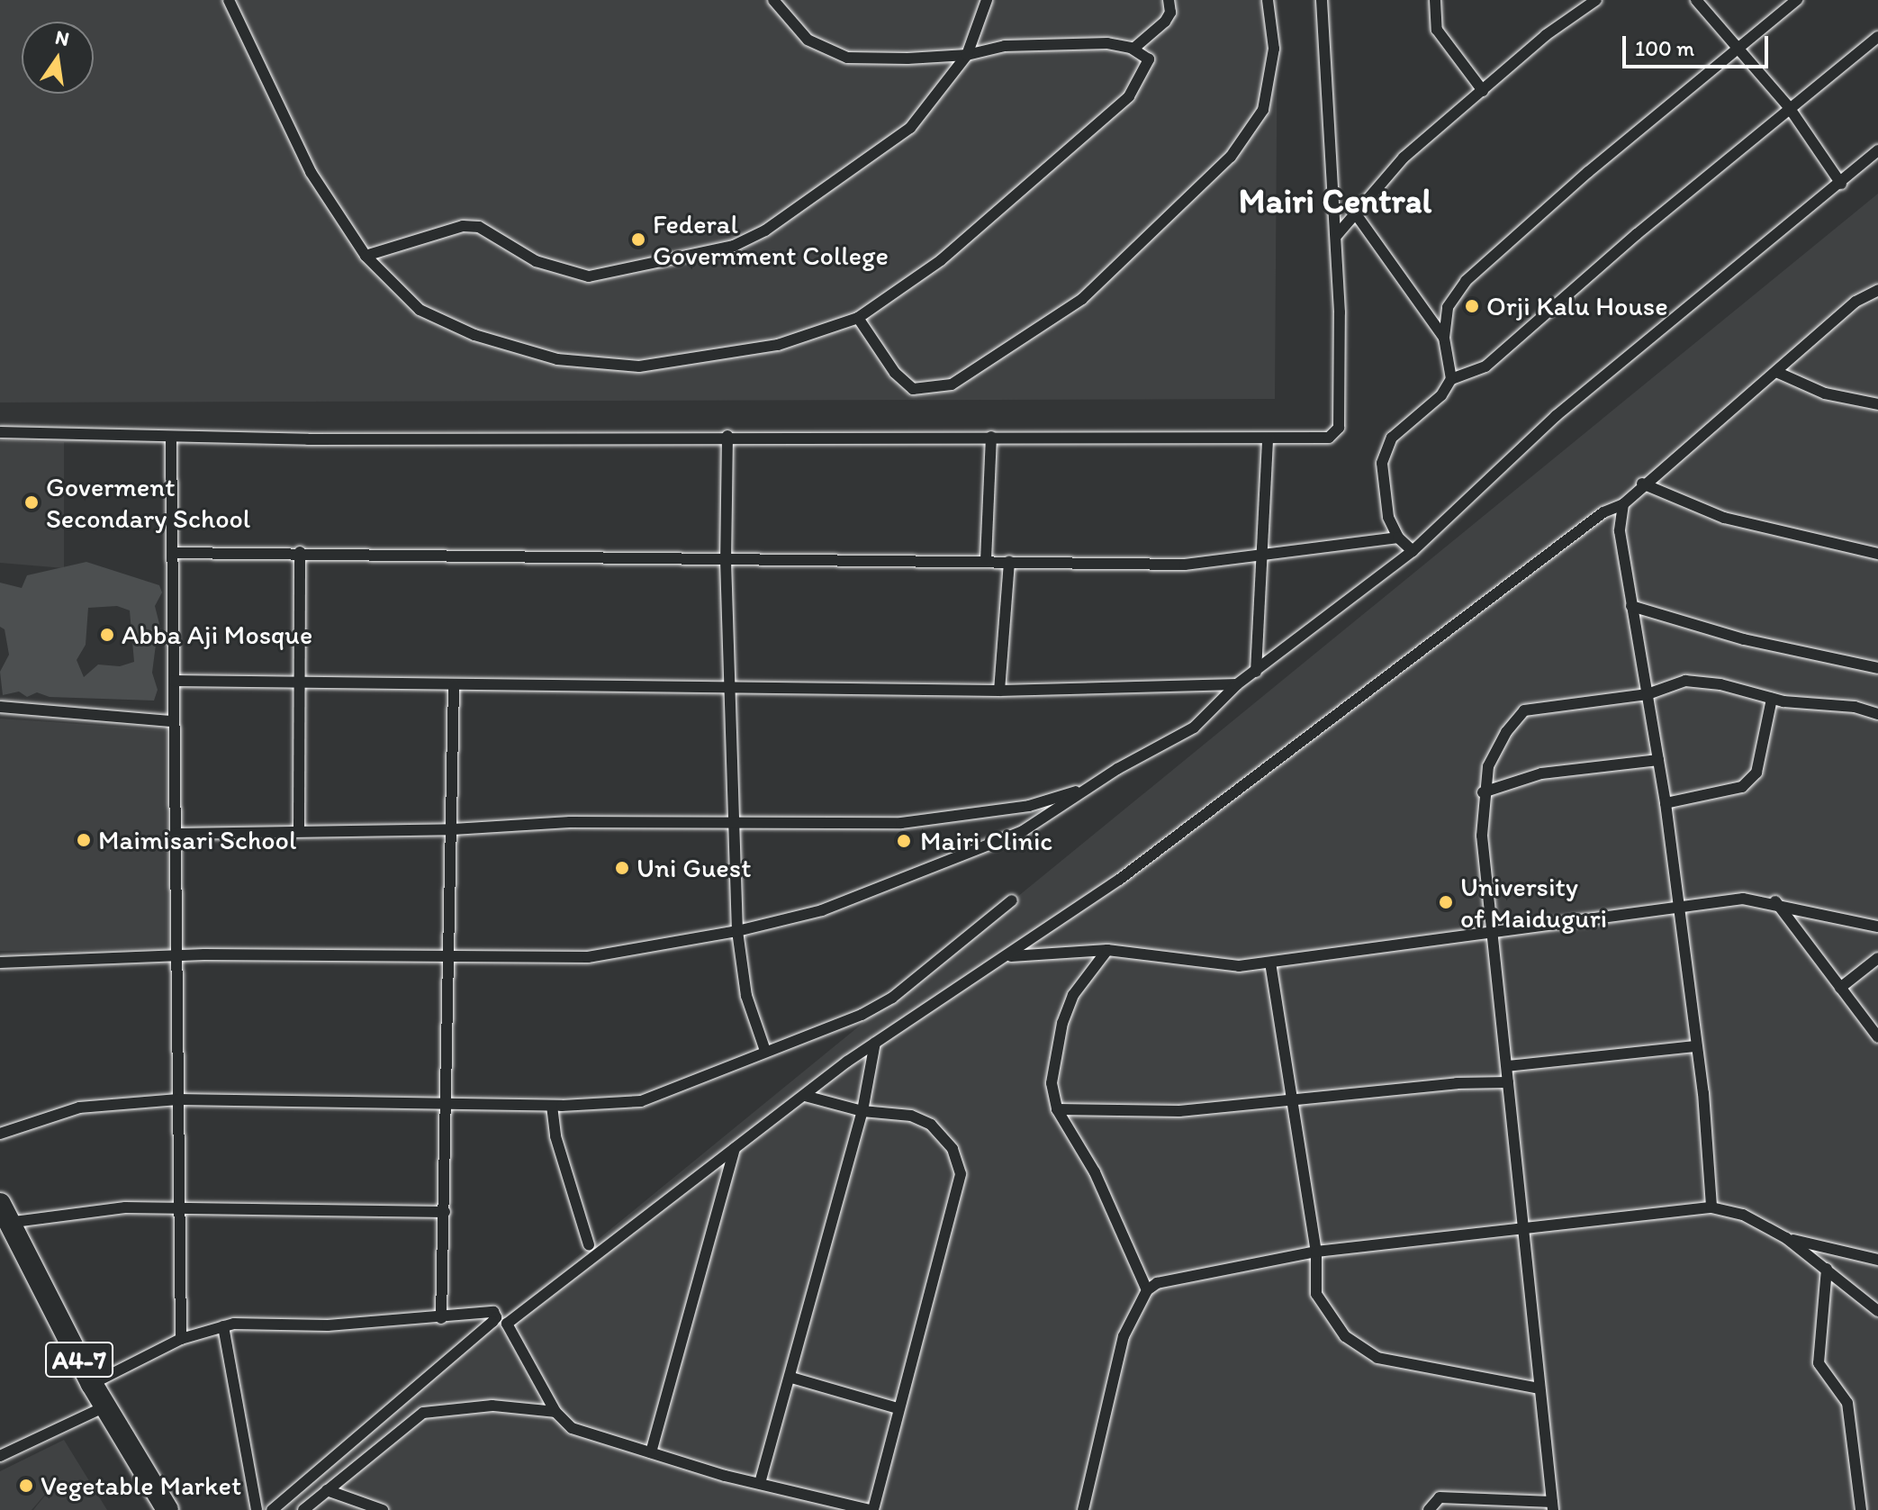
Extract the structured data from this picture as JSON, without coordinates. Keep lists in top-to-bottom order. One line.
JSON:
{"streets":{"highway":["A4-7"]},"districts":["Mairi Central"],"places":["Federal Government College","Orji Kalu House","Goverment Secondary School","Abba Aji Mosque","Maimisari School","Mairi Clinic","Uni Guest","University of Maiduguri","Vegetable Market"],"scale_bar":"100 m","north":"top"}
